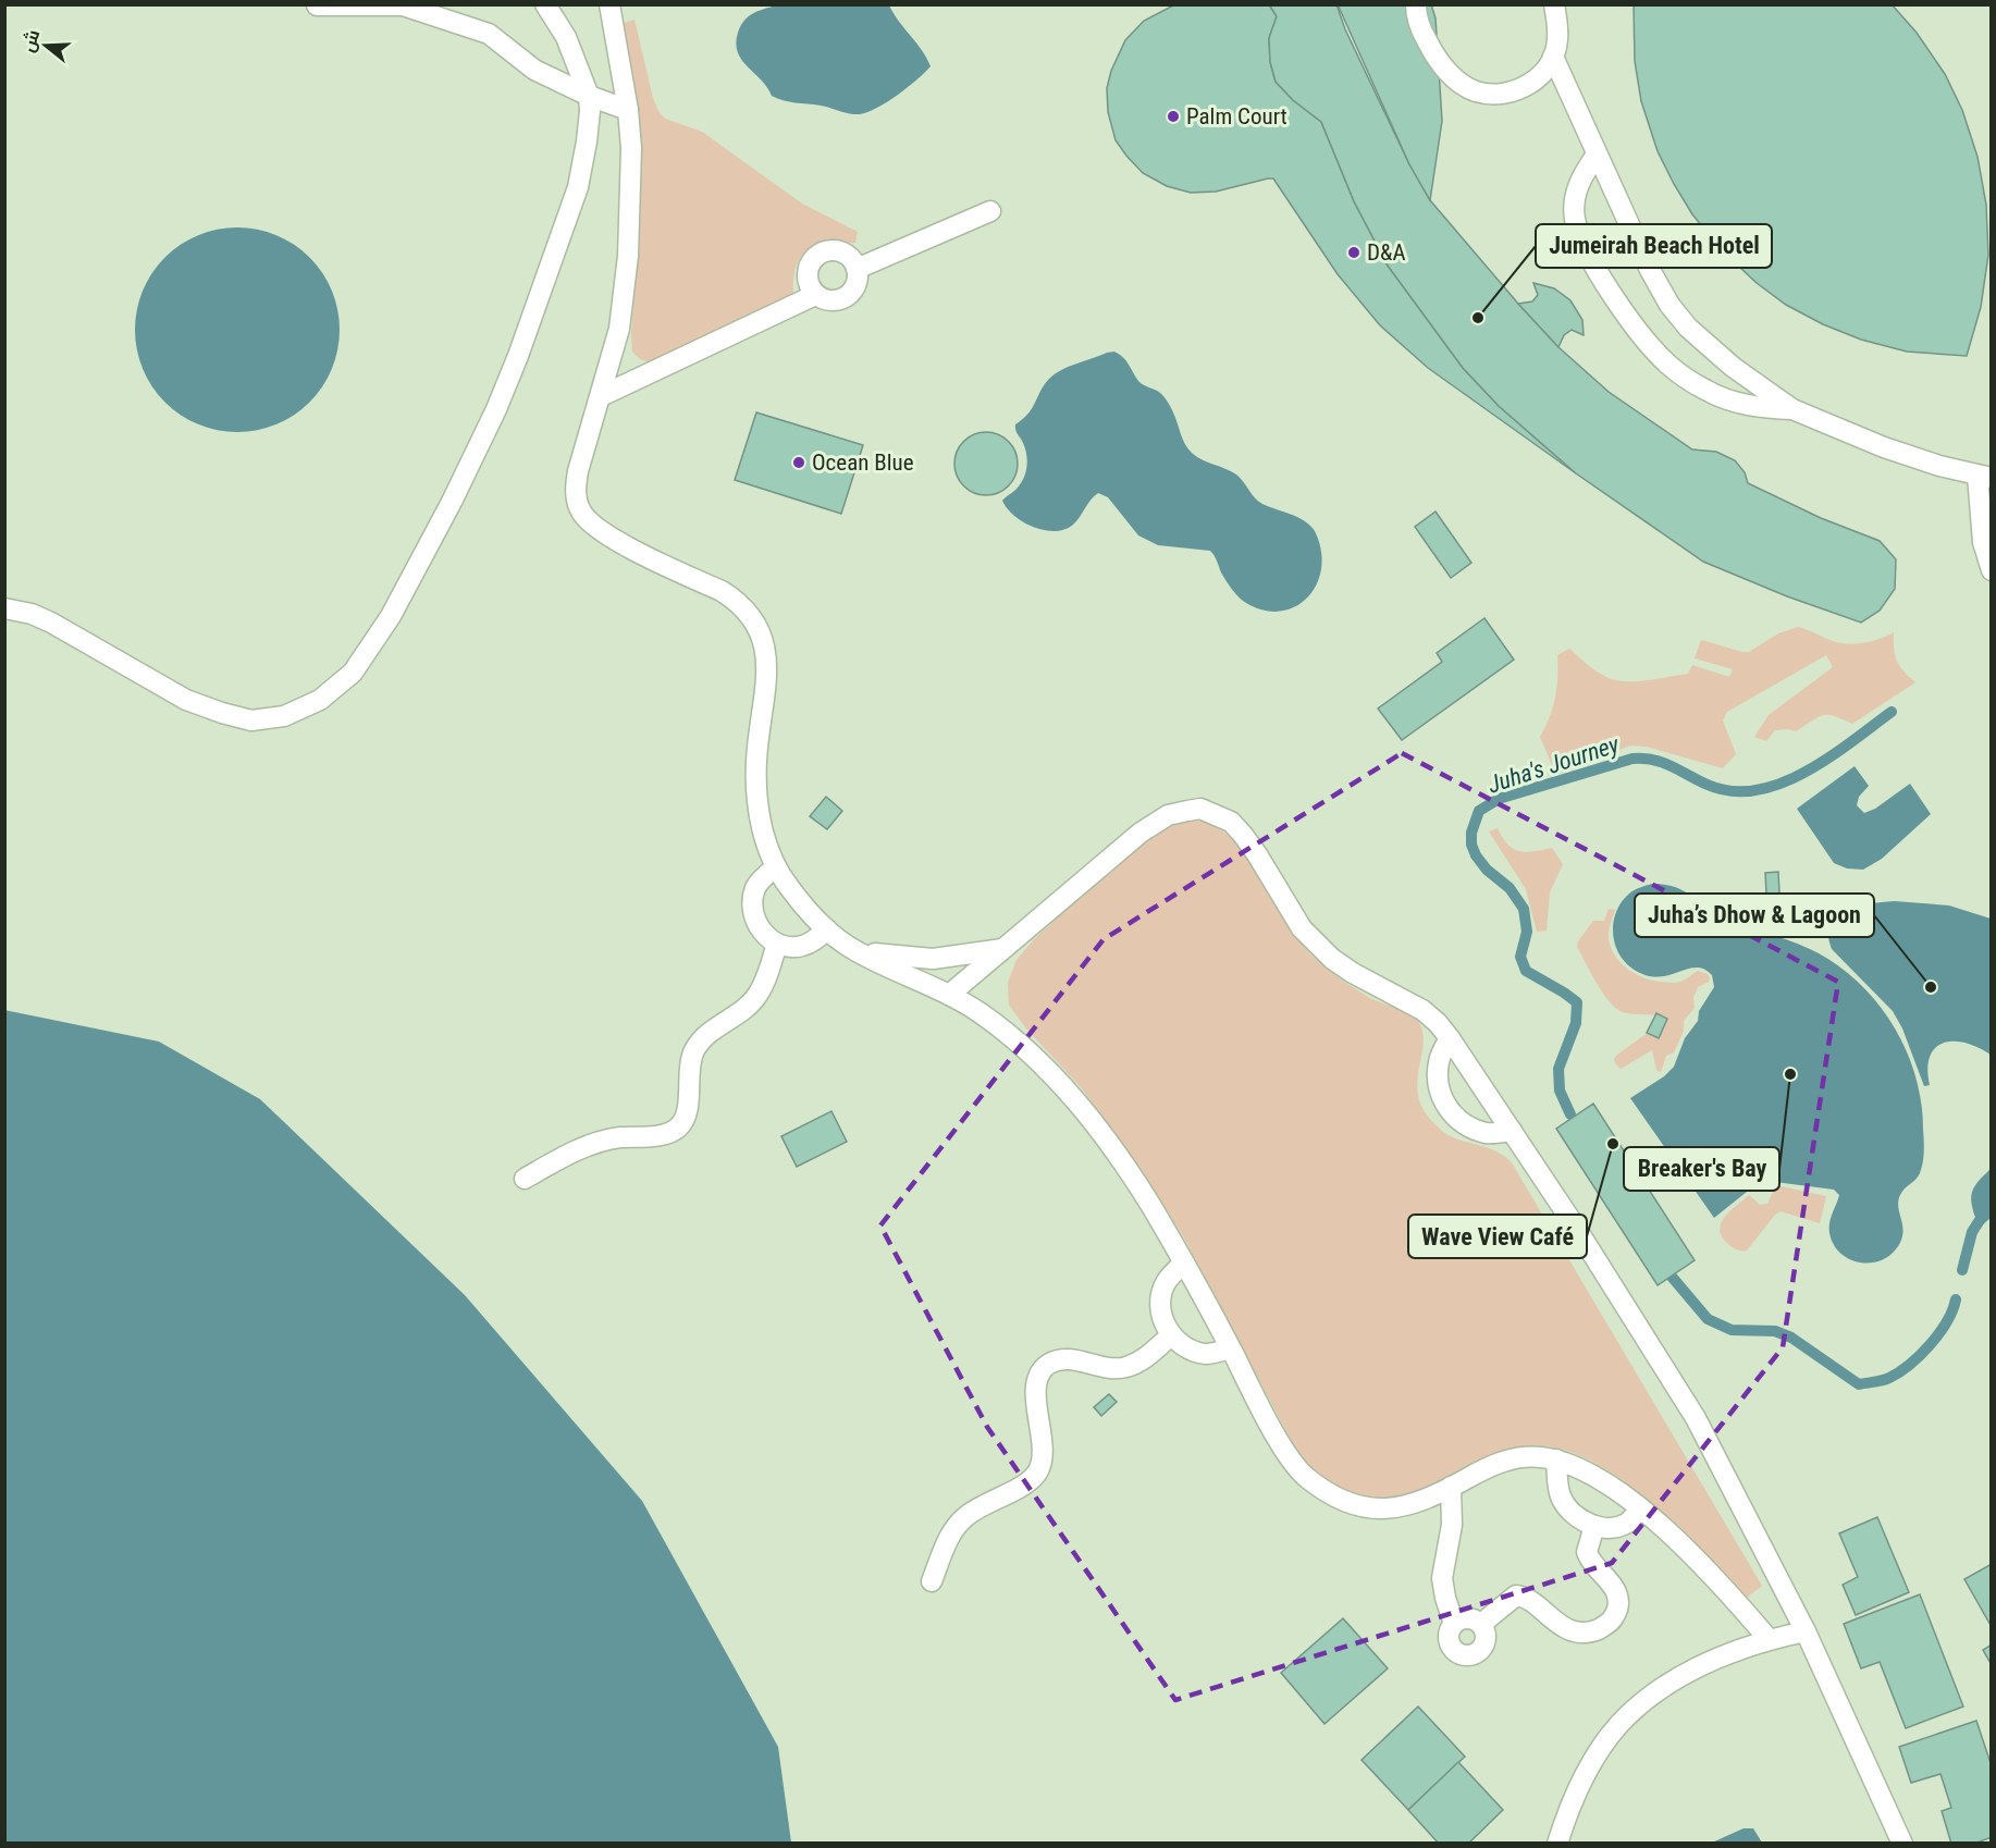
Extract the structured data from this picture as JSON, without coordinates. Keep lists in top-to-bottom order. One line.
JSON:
{"water":["Juha's Journey"],"places":["Palm Court","D&A","Jumeirah Beach Hotel","Ocean Blue","Juha’s Dhow & Lagoon","Breaker's Bay","Wave View Café"],"north":"left"}
